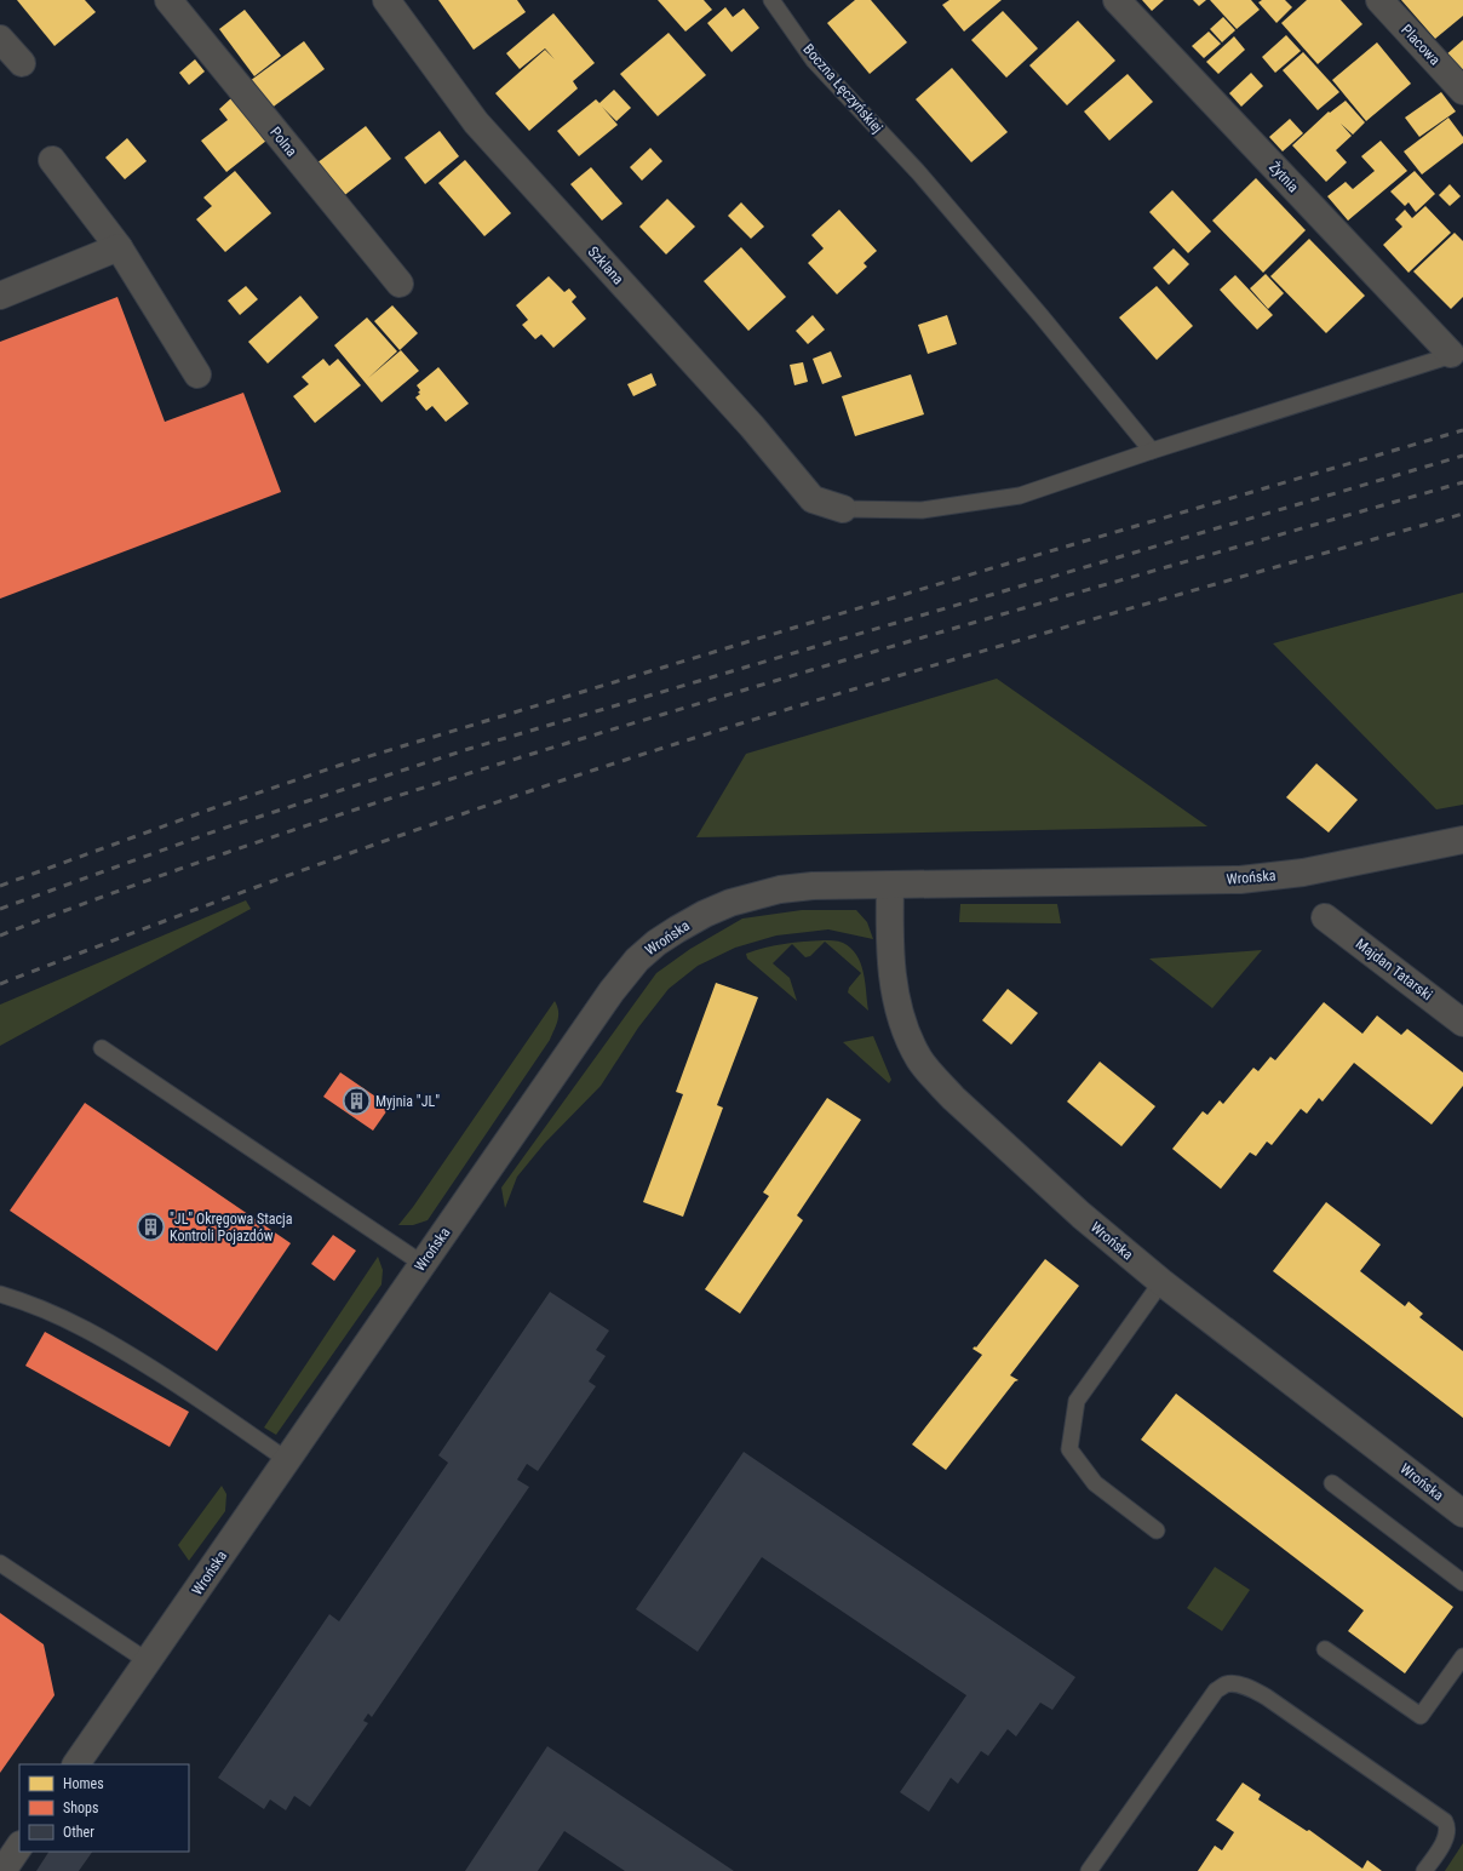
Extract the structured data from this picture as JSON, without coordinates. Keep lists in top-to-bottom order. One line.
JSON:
{"streets":{"street":["Placowa","Polna","Żytnia","Szklana","Wrońska","Majdan Tatarski"],"lane":["Boczna Łęczyńskiej"]},"places":{"building":["Myjnia \"JL\"","\"JL\" Okręgowa Stacja Kontroli Pojazdów"]},"legend":["Homes","Shops","Other"]}
